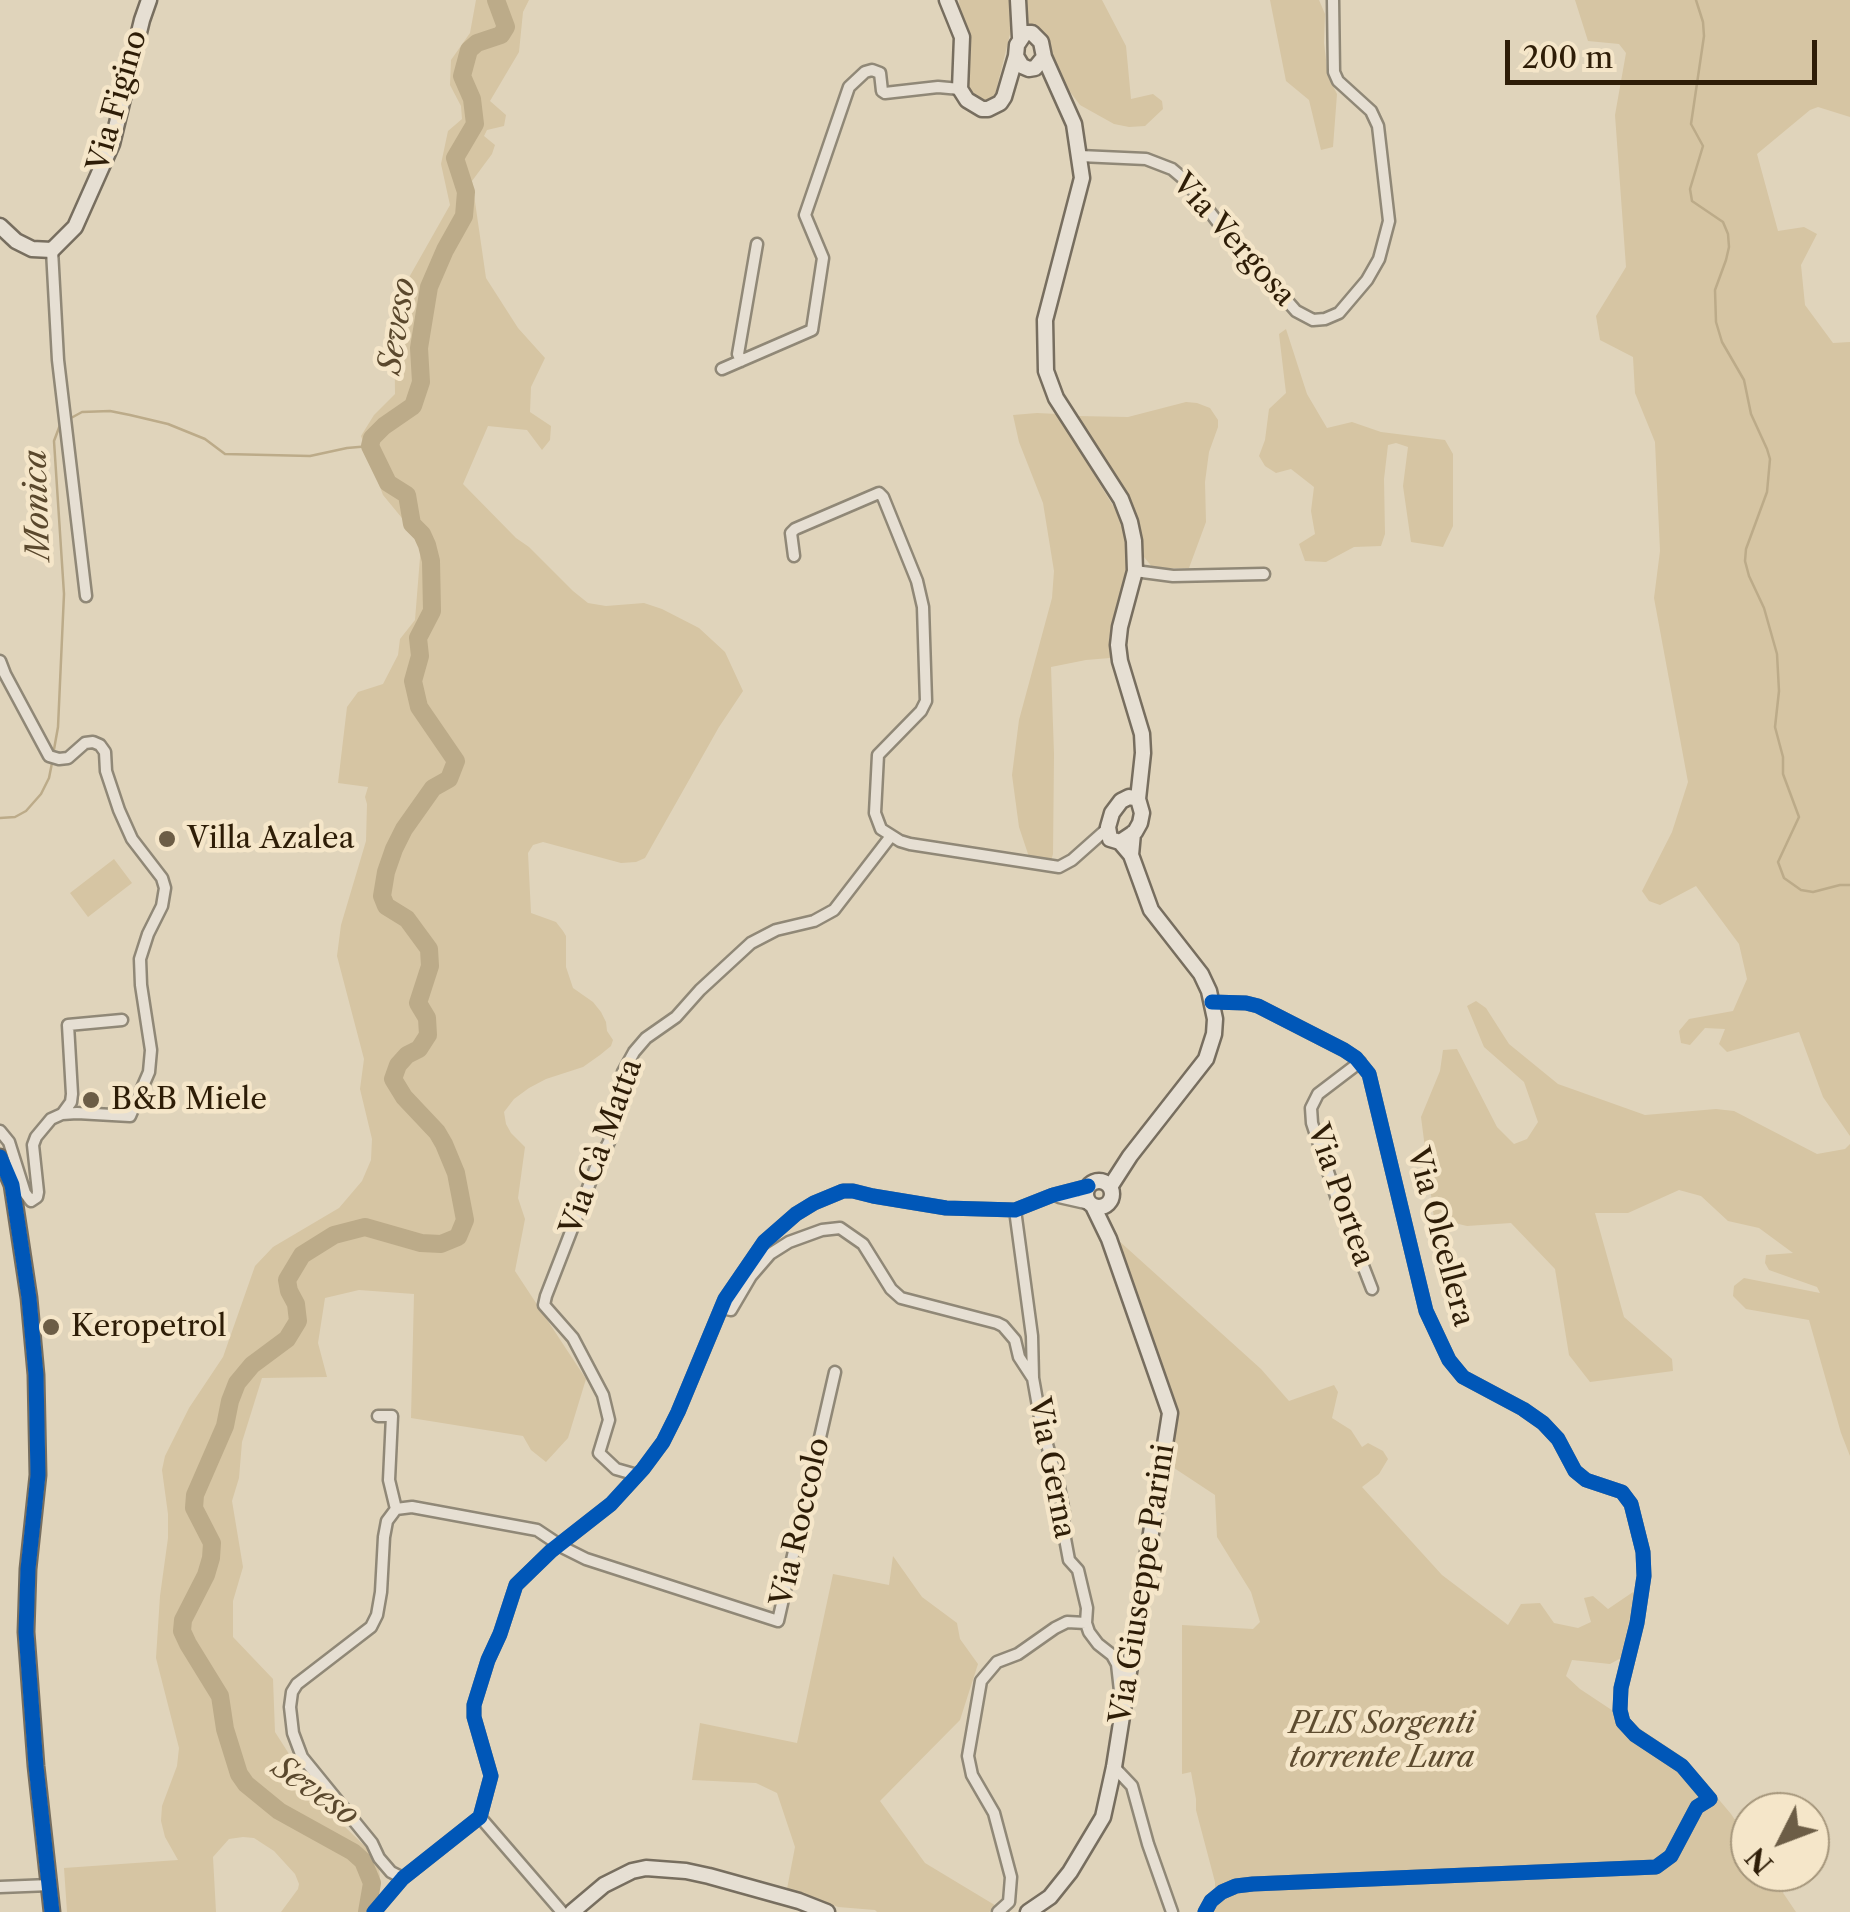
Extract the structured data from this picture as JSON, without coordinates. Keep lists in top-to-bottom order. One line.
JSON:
{"streets":{"street":["Via Figino","Via Vergosa","Via Cà Matta","Via Portea","Via Olcellera","Via Gerna","Via Roccolo","Via Giuseppe Parini"]},"crossings":[["Via Portea","Via Olcellera"],["Via Gerna","Via Giuseppe Parini"]],"water":["Seveso","Monica"],"parks":["PLIS Sorgenti torrente Lura"],"places":["Villa Azalea","B&B Miele","Keropetrol"],"scale_bar":"200 m","north":"bottom left"}
